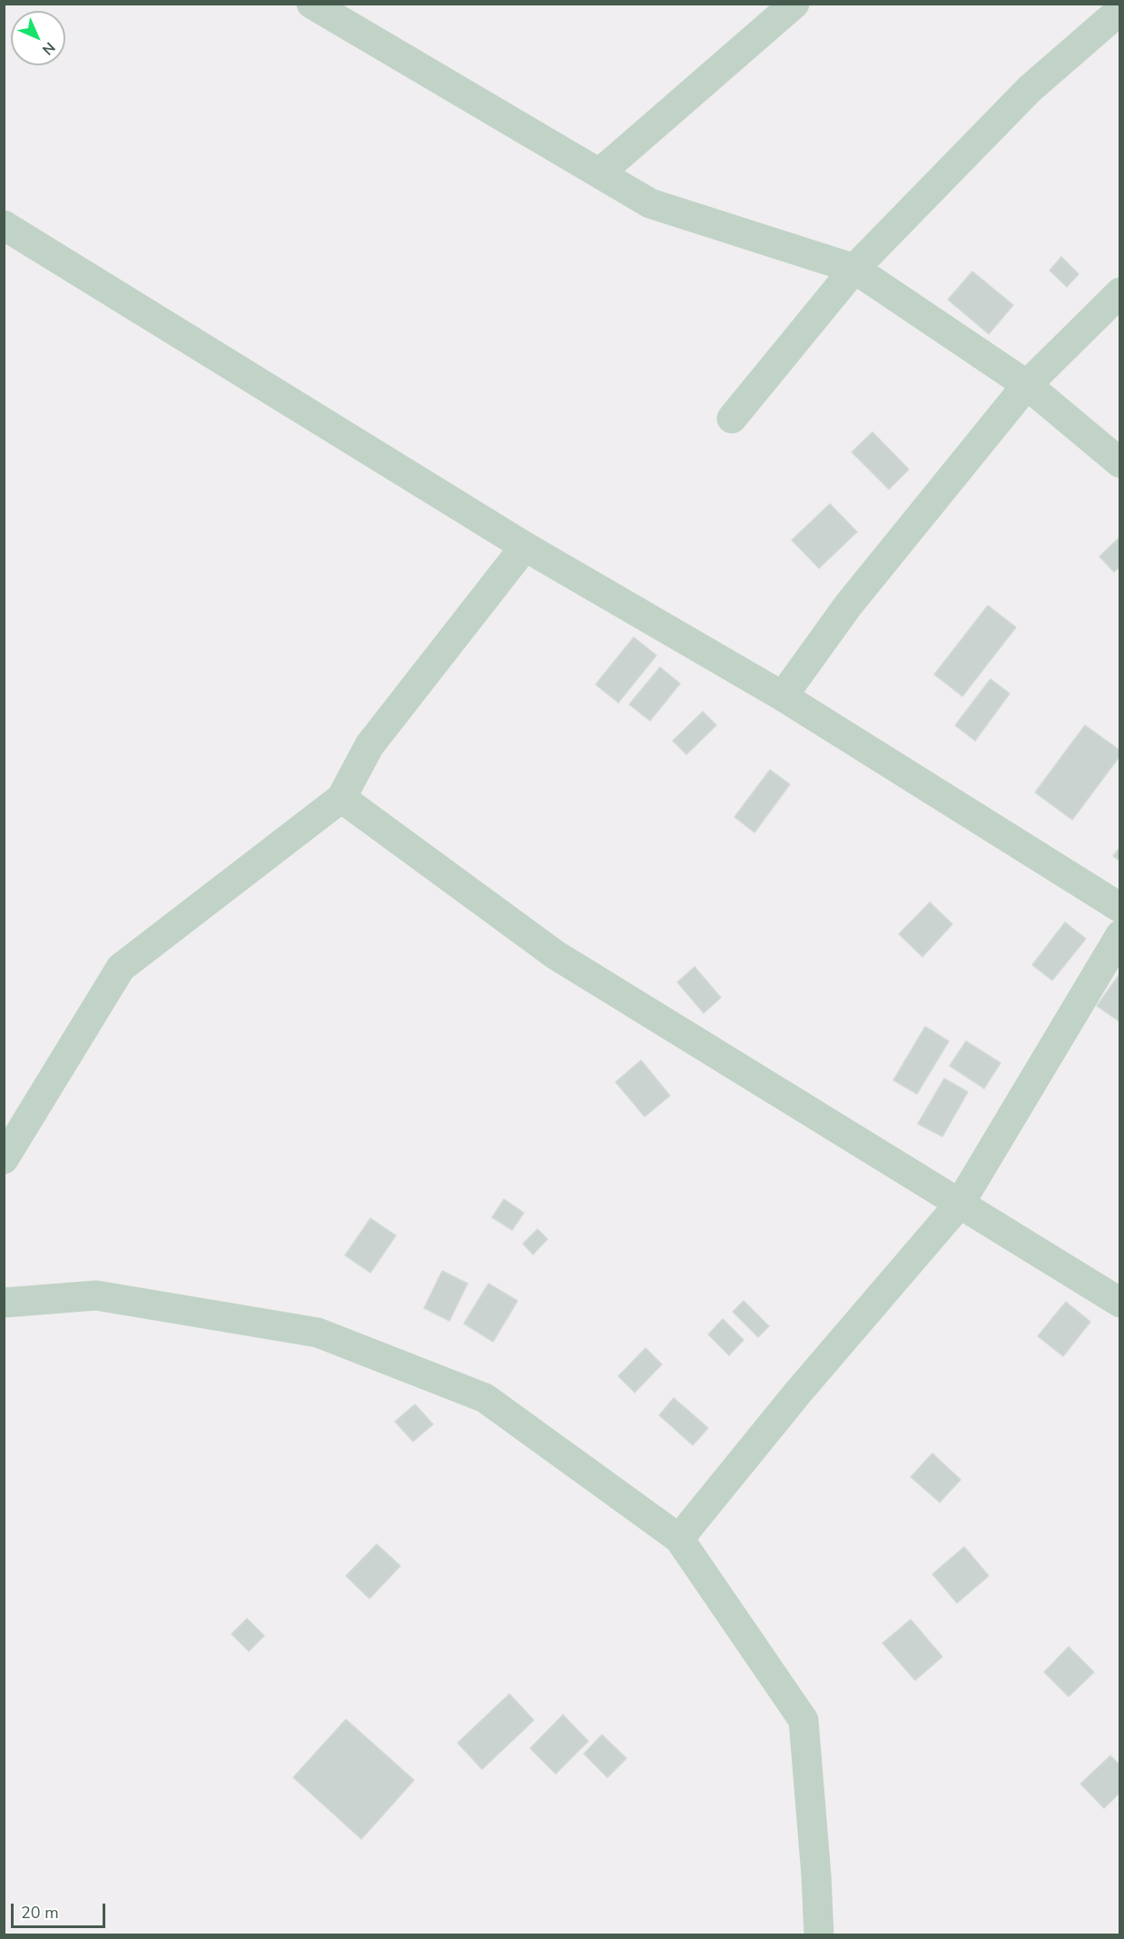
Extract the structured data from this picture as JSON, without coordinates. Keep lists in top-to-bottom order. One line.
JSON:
{"scale_bar":"20 m","north":"bottom right"}
